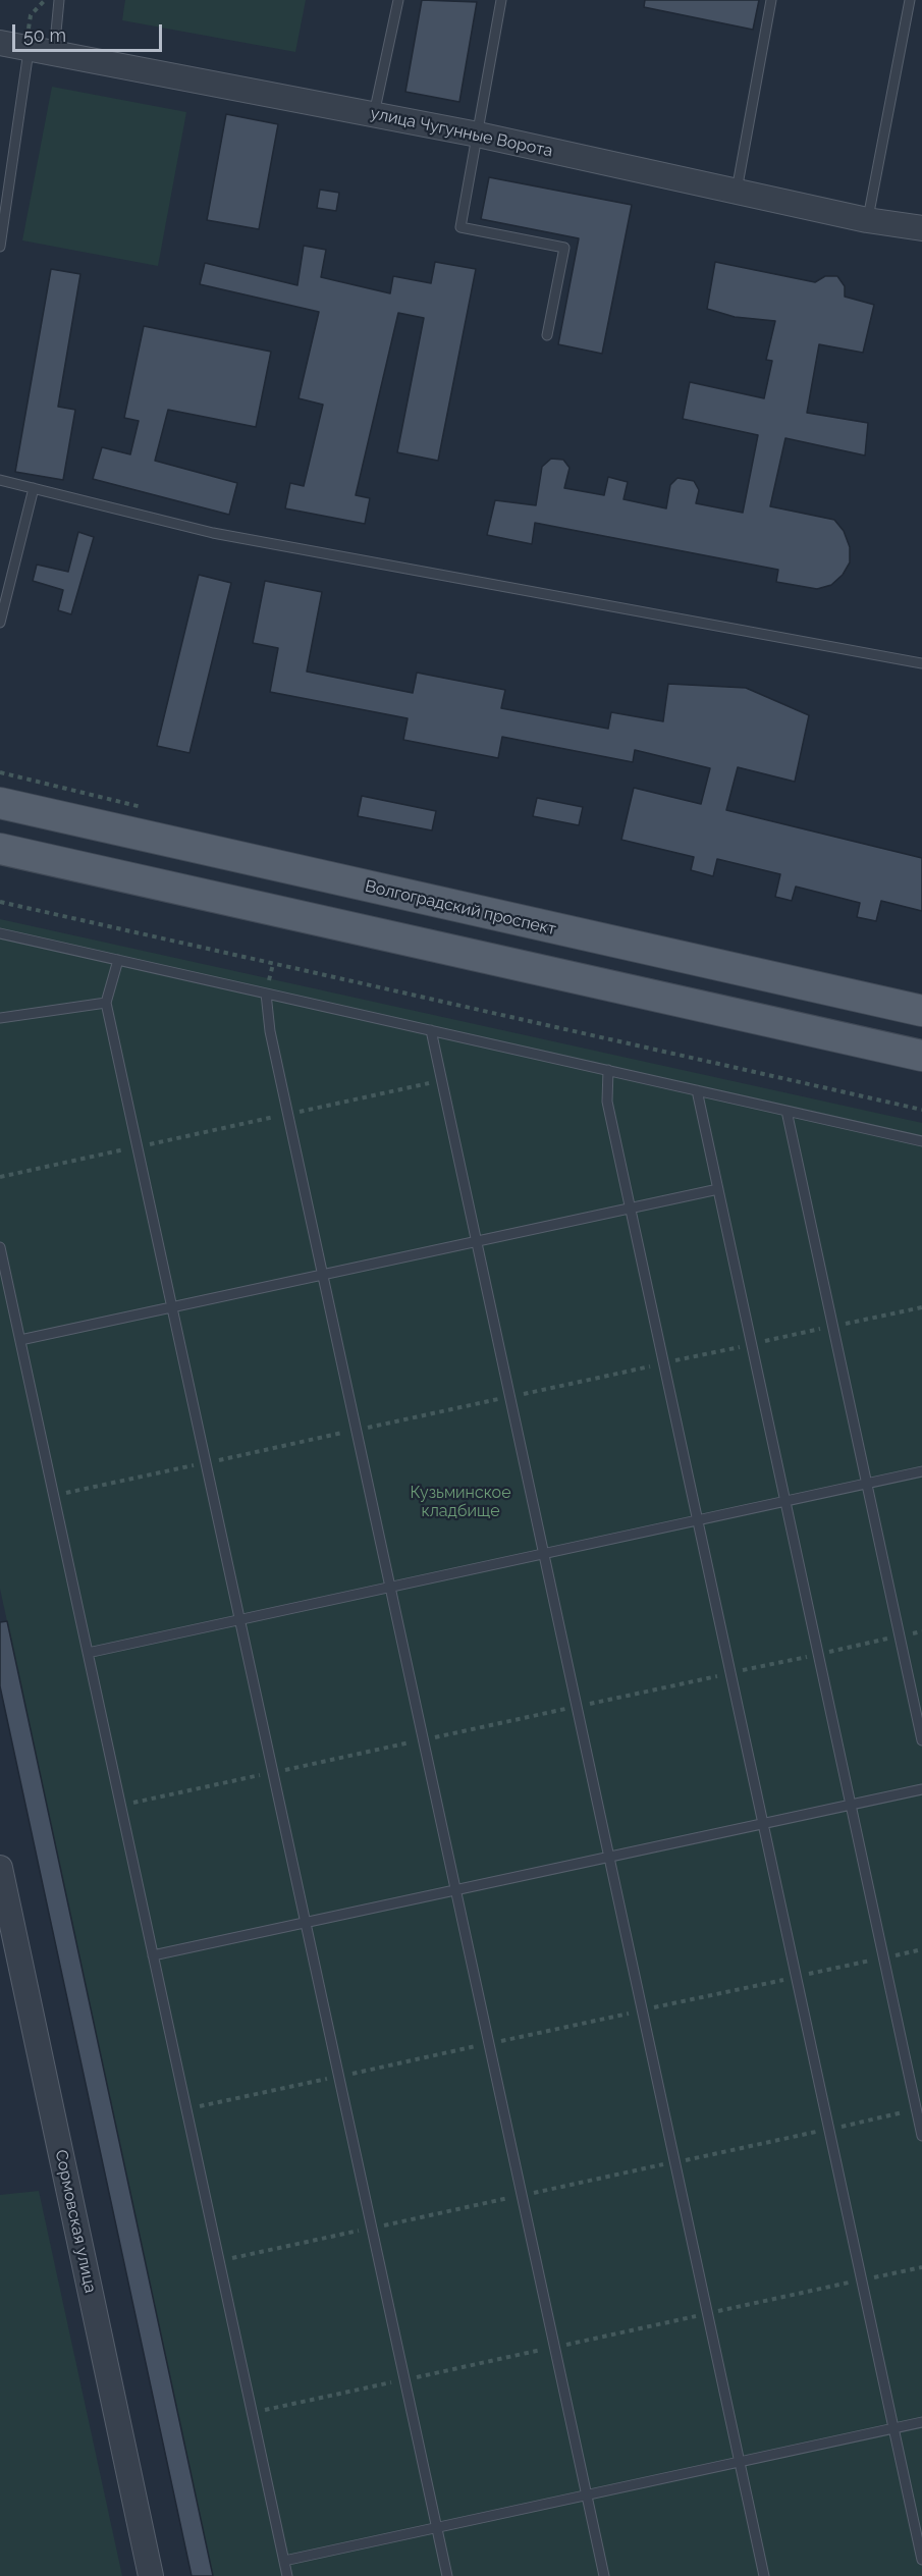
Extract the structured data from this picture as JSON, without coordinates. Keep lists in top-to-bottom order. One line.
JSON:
{"streets":{"main road":["Волгоградский проспект"],"street":["улица Чугунные Ворота","Сормовская улица"]},"parks":["Кузьминское кладбище"],"scale_bar":"50 m"}
